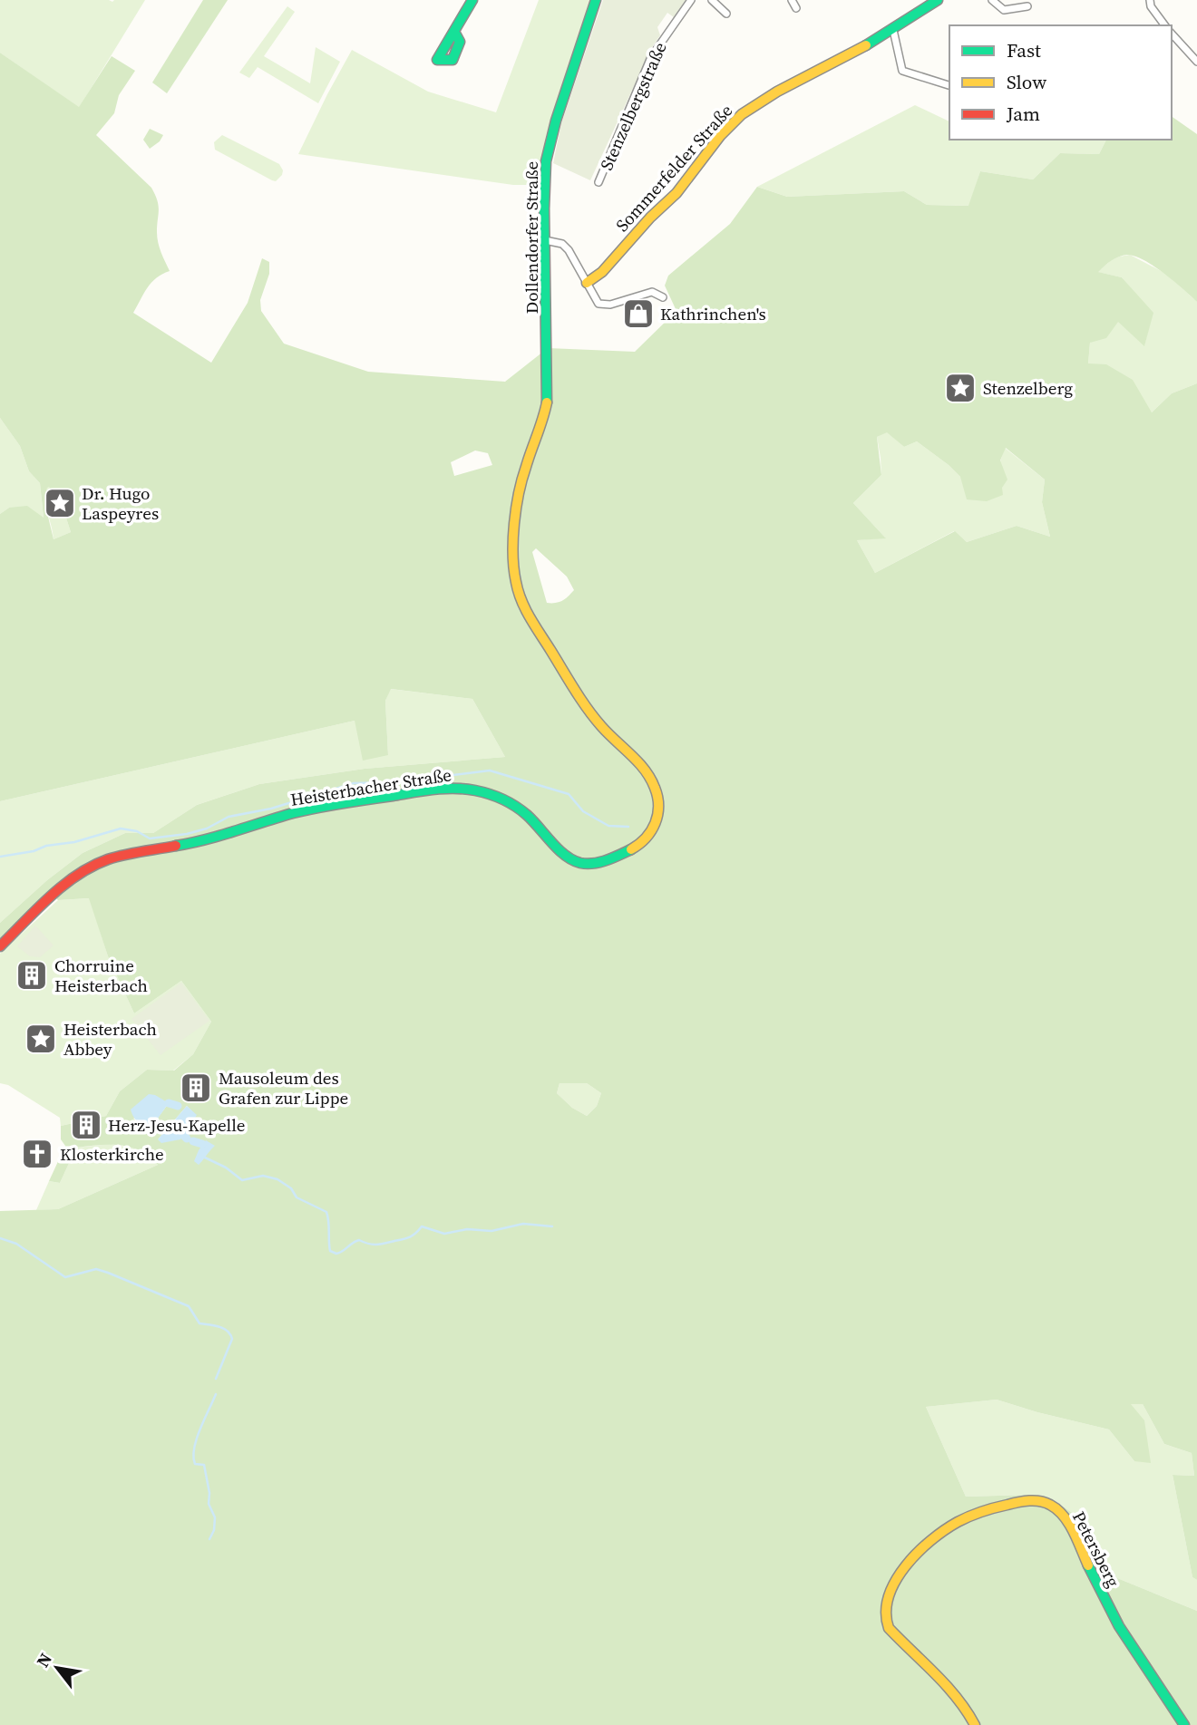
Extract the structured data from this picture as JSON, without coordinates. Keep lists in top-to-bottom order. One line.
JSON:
{"streets":{"main road":["Sommerfelder Straße","Dollendorfer Straße","Heisterbacher Straße","Petersberg"],"street":["Stenzelbergstraße"]},"crossings":[["Dollendorfer Straße","Heisterbacher Straße"]],"places":{"shop":["Kathrinchen's"],"place":["Stenzelberg","Dr. Hugo Laspeyres","Heisterbach Abbey"],"building":["Chorruine Heisterbach","Mausoleum des Grafen zur Lippe","Herz-Jesu-Kapelle"],"church":["Klosterkirche"]},"legend":["Fast","Slow","Jam"],"north":"top left"}
